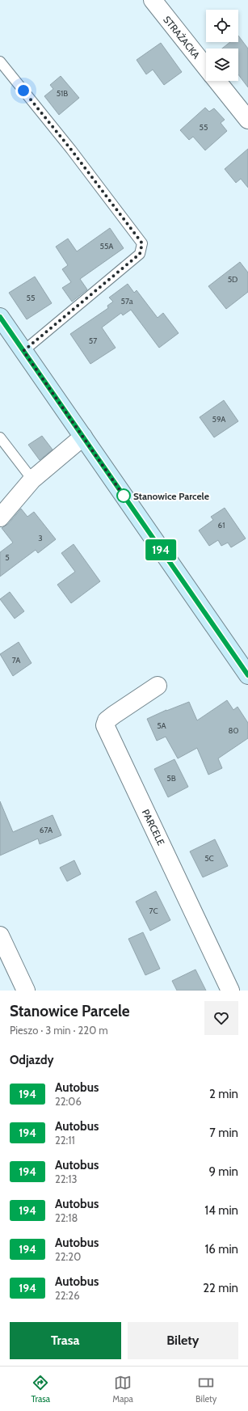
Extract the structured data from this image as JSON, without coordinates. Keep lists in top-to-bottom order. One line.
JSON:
{"streets":{"street":["STRAŻACKA","PARCELE"]},"places":["Stanowice Parcele"],"lines":["bus line 194"],"house_numbers":["51B","55","55A","5D","55","57a","57","59A","61","3","5","7A","5A","80","5B","67A","5C","7C"],"page":{"on_map":"194","heading":[["Stanowice Parcele","Pieszo · 3 min · 220 m"],"Odjazdy"],"list":[{"mark":"194","name":"Autobus","note":"22:06","value":"2 min"},{"mark":"194","name":"Autobus","note":"22:11","value":"7 min"},{"mark":"194","name":"Autobus","note":"22:13","value":"9 min"},{"mark":"194","name":"Autobus","note":"22:18","value":"14 min"},{"mark":"194","name":"Autobus","note":"22:20","value":"16 min"},{"mark":"194","name":"Autobus","note":"22:26","value":"22 min"}],"buttons":["Trasa","Bilety"],"tabs":["Trasa","Mapa","Bilety"]}}
